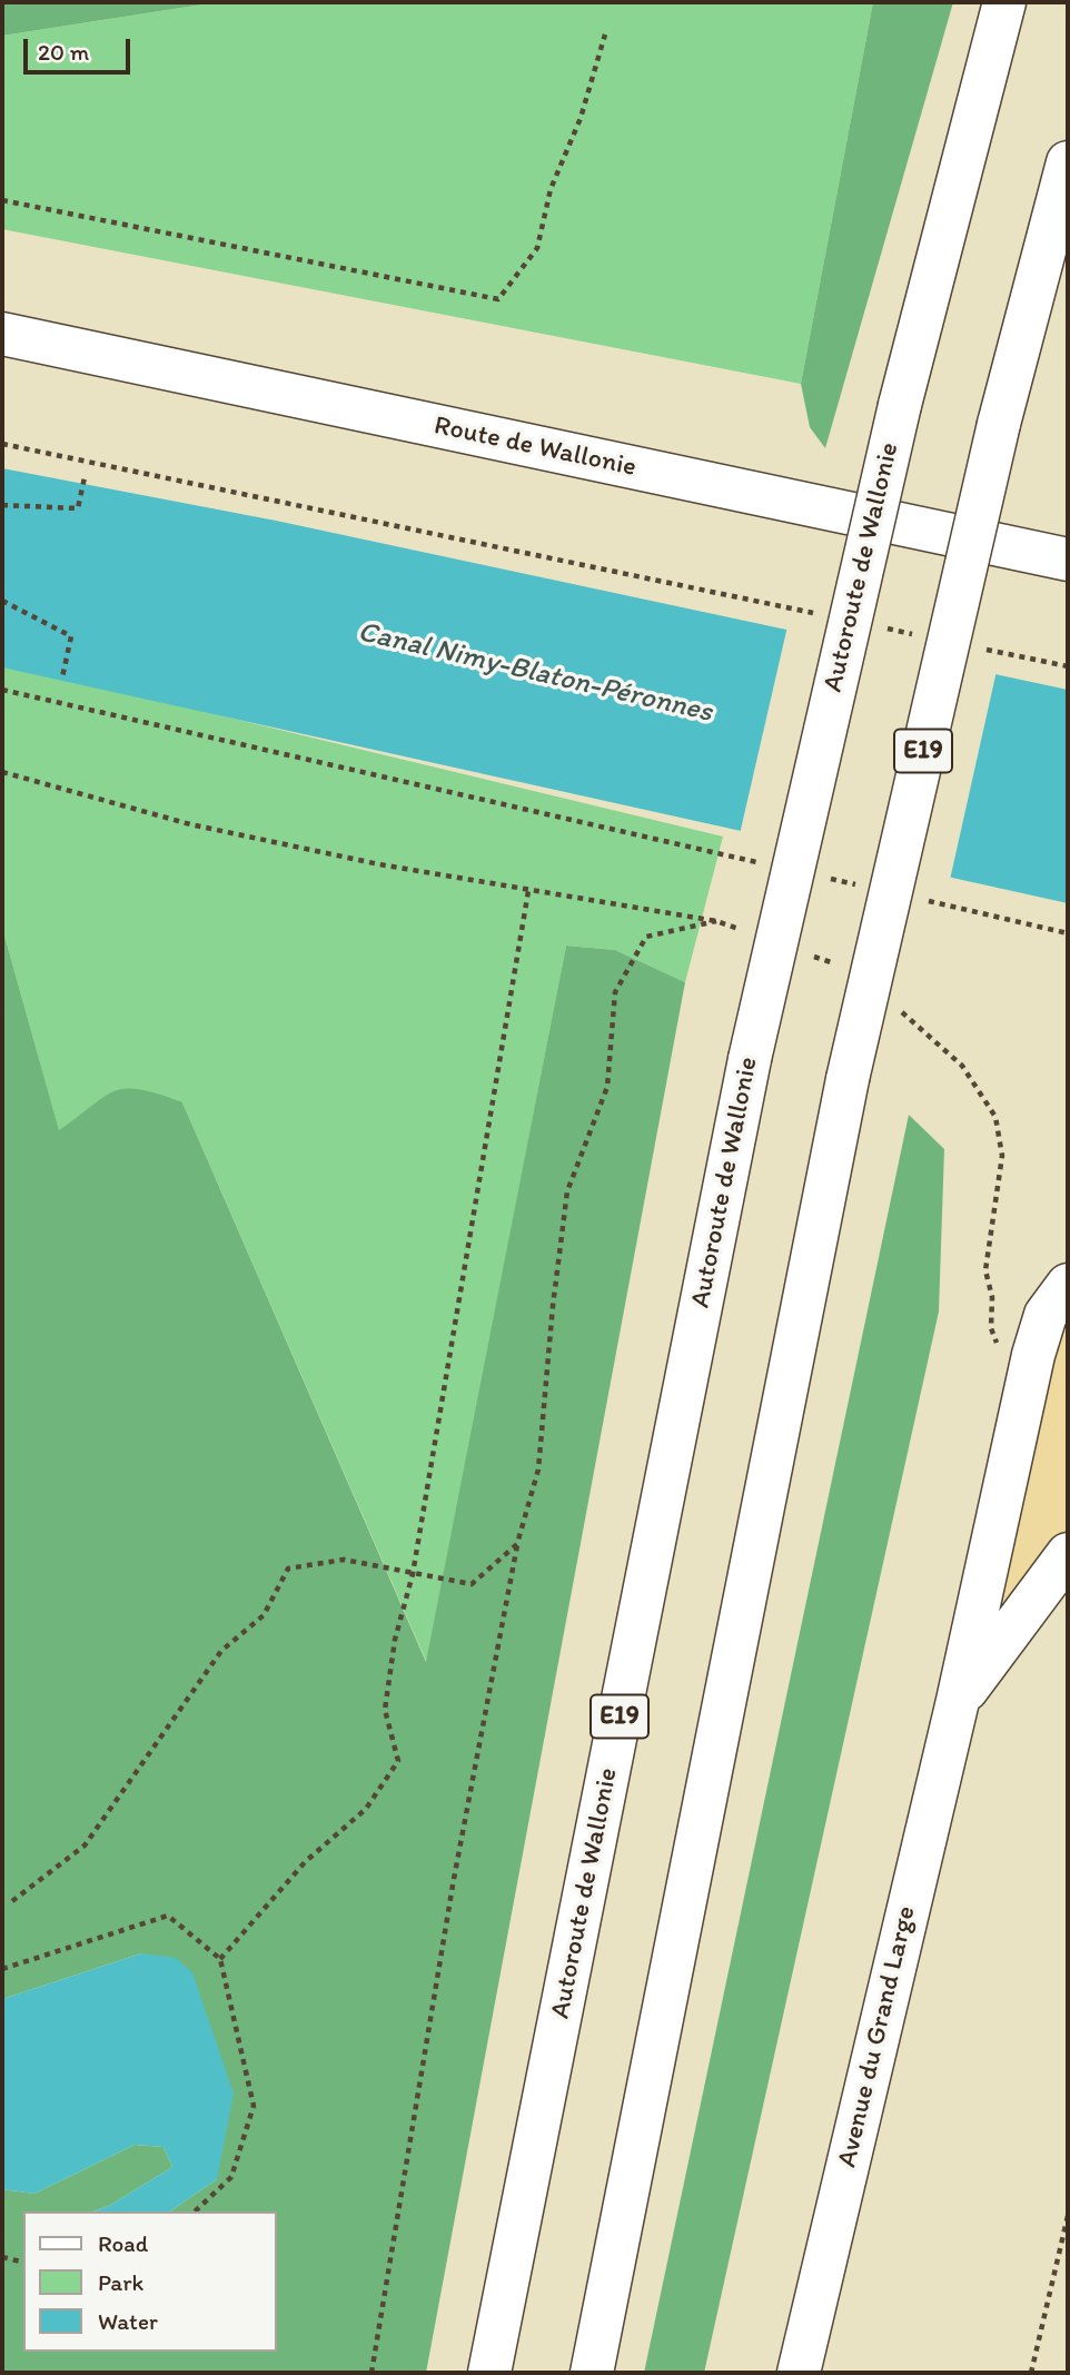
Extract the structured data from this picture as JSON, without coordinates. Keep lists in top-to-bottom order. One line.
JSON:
{"streets":{"main road":["Route de Wallonie","Autoroute de Wallonie","E19","Avenue du Grand Large"]},"water":["Canal Nimy-Blaton-Péronnes"],"legend":["Road","Park","Water"],"scale_bar":"20 m"}
